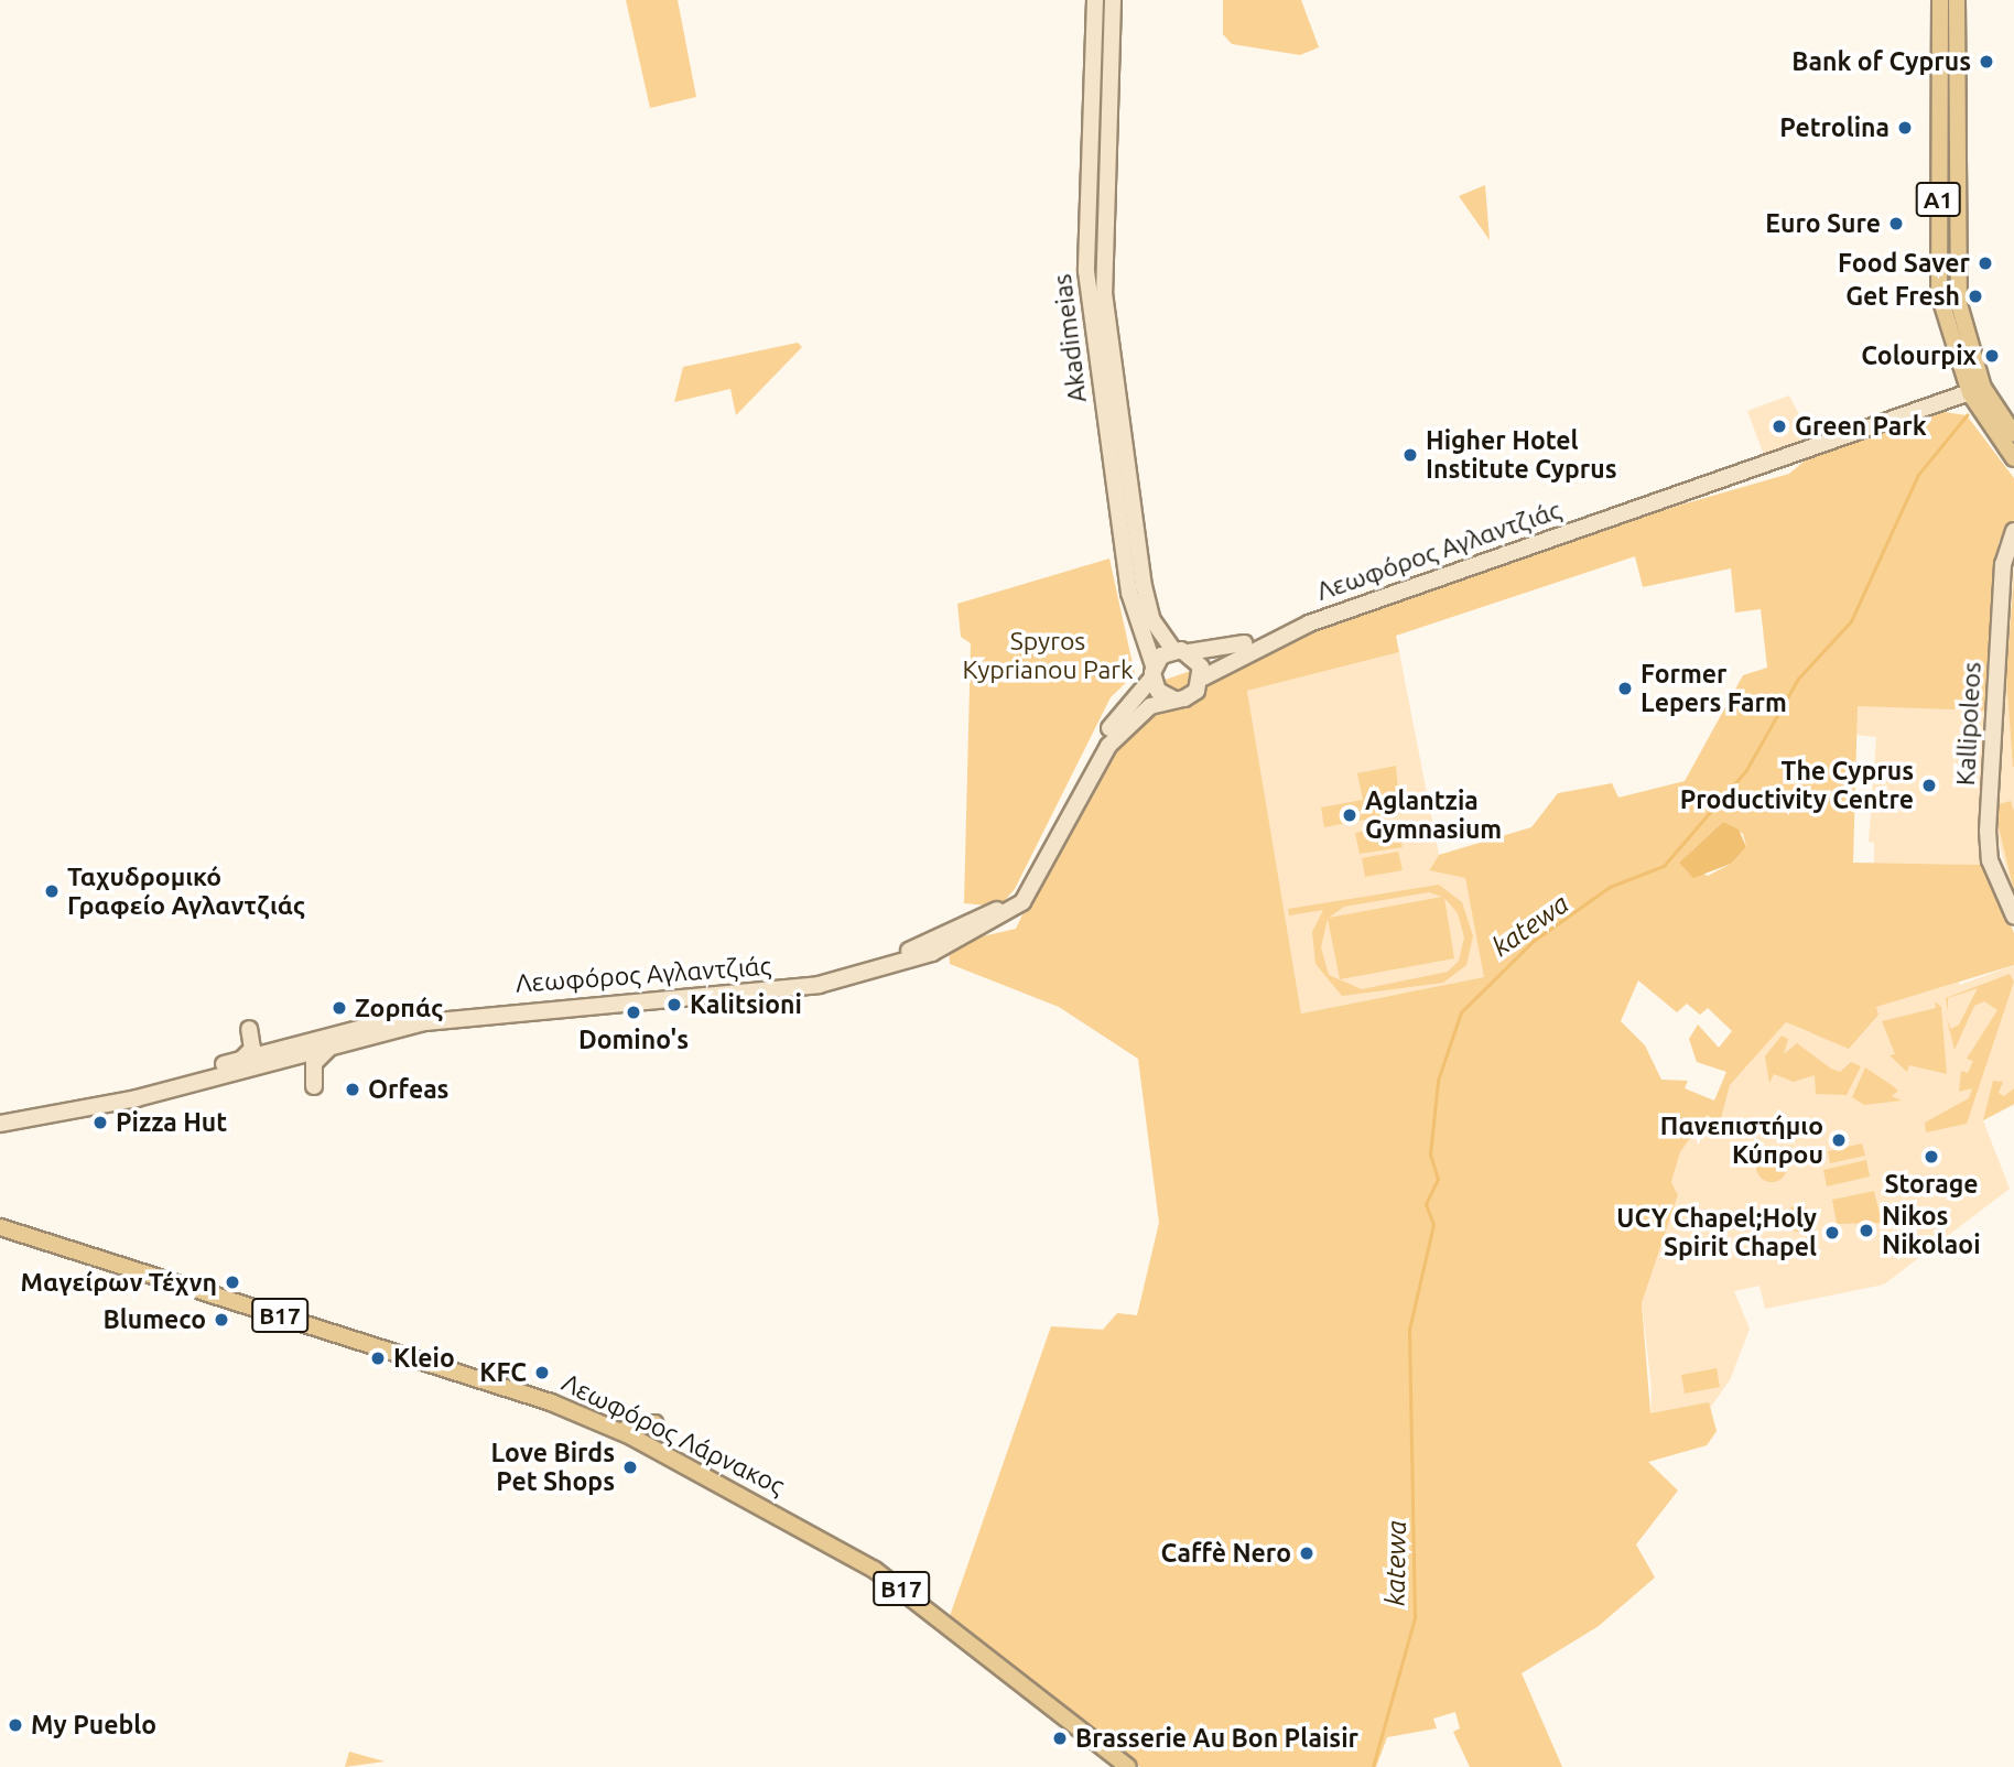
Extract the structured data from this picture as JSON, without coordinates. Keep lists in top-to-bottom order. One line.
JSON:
{"streets":{"main road":["A1","Akadimeias","Λεωφόρος Αγλαντζιάς","Kallipoleos","B17","Λεωφόρος Λάρνακος"]},"crossings":[["A1","Λεωφόρος Αγλαντζιάς"],["Akadimeias","Λεωφόρος Αγλαντζιάς"]],"water":["katewa"],"parks":["Spyros Kyprianou Park"],"places":["Bank of Cyprus","Petrolina","Euro Sure","Food Saver","Get Fresh","Colourpix","Green Park","Higher Hotel Institute Cyprus","Former Lepers Farm","The Cyprus Productivity Centre","Aglantzia Gymnasium","Ταχυδρομικό Γραφείο Αγλαντζιάς","Kalitsioni","Ζορπάς","Domino's","Orfeas","Pizza Hut","Πανεπιστήμιο Κύπρου","Storage","Nikos Nikolaoi","UCY Chapel;Holy Spirit Chapel","Μαγείρων Τέχνη","Blumeco","Kleio","KFC","Love Birds Pet Shops","Caffè Nero","My Pueblo","Brasserie Au Bon Plaisir"]}
